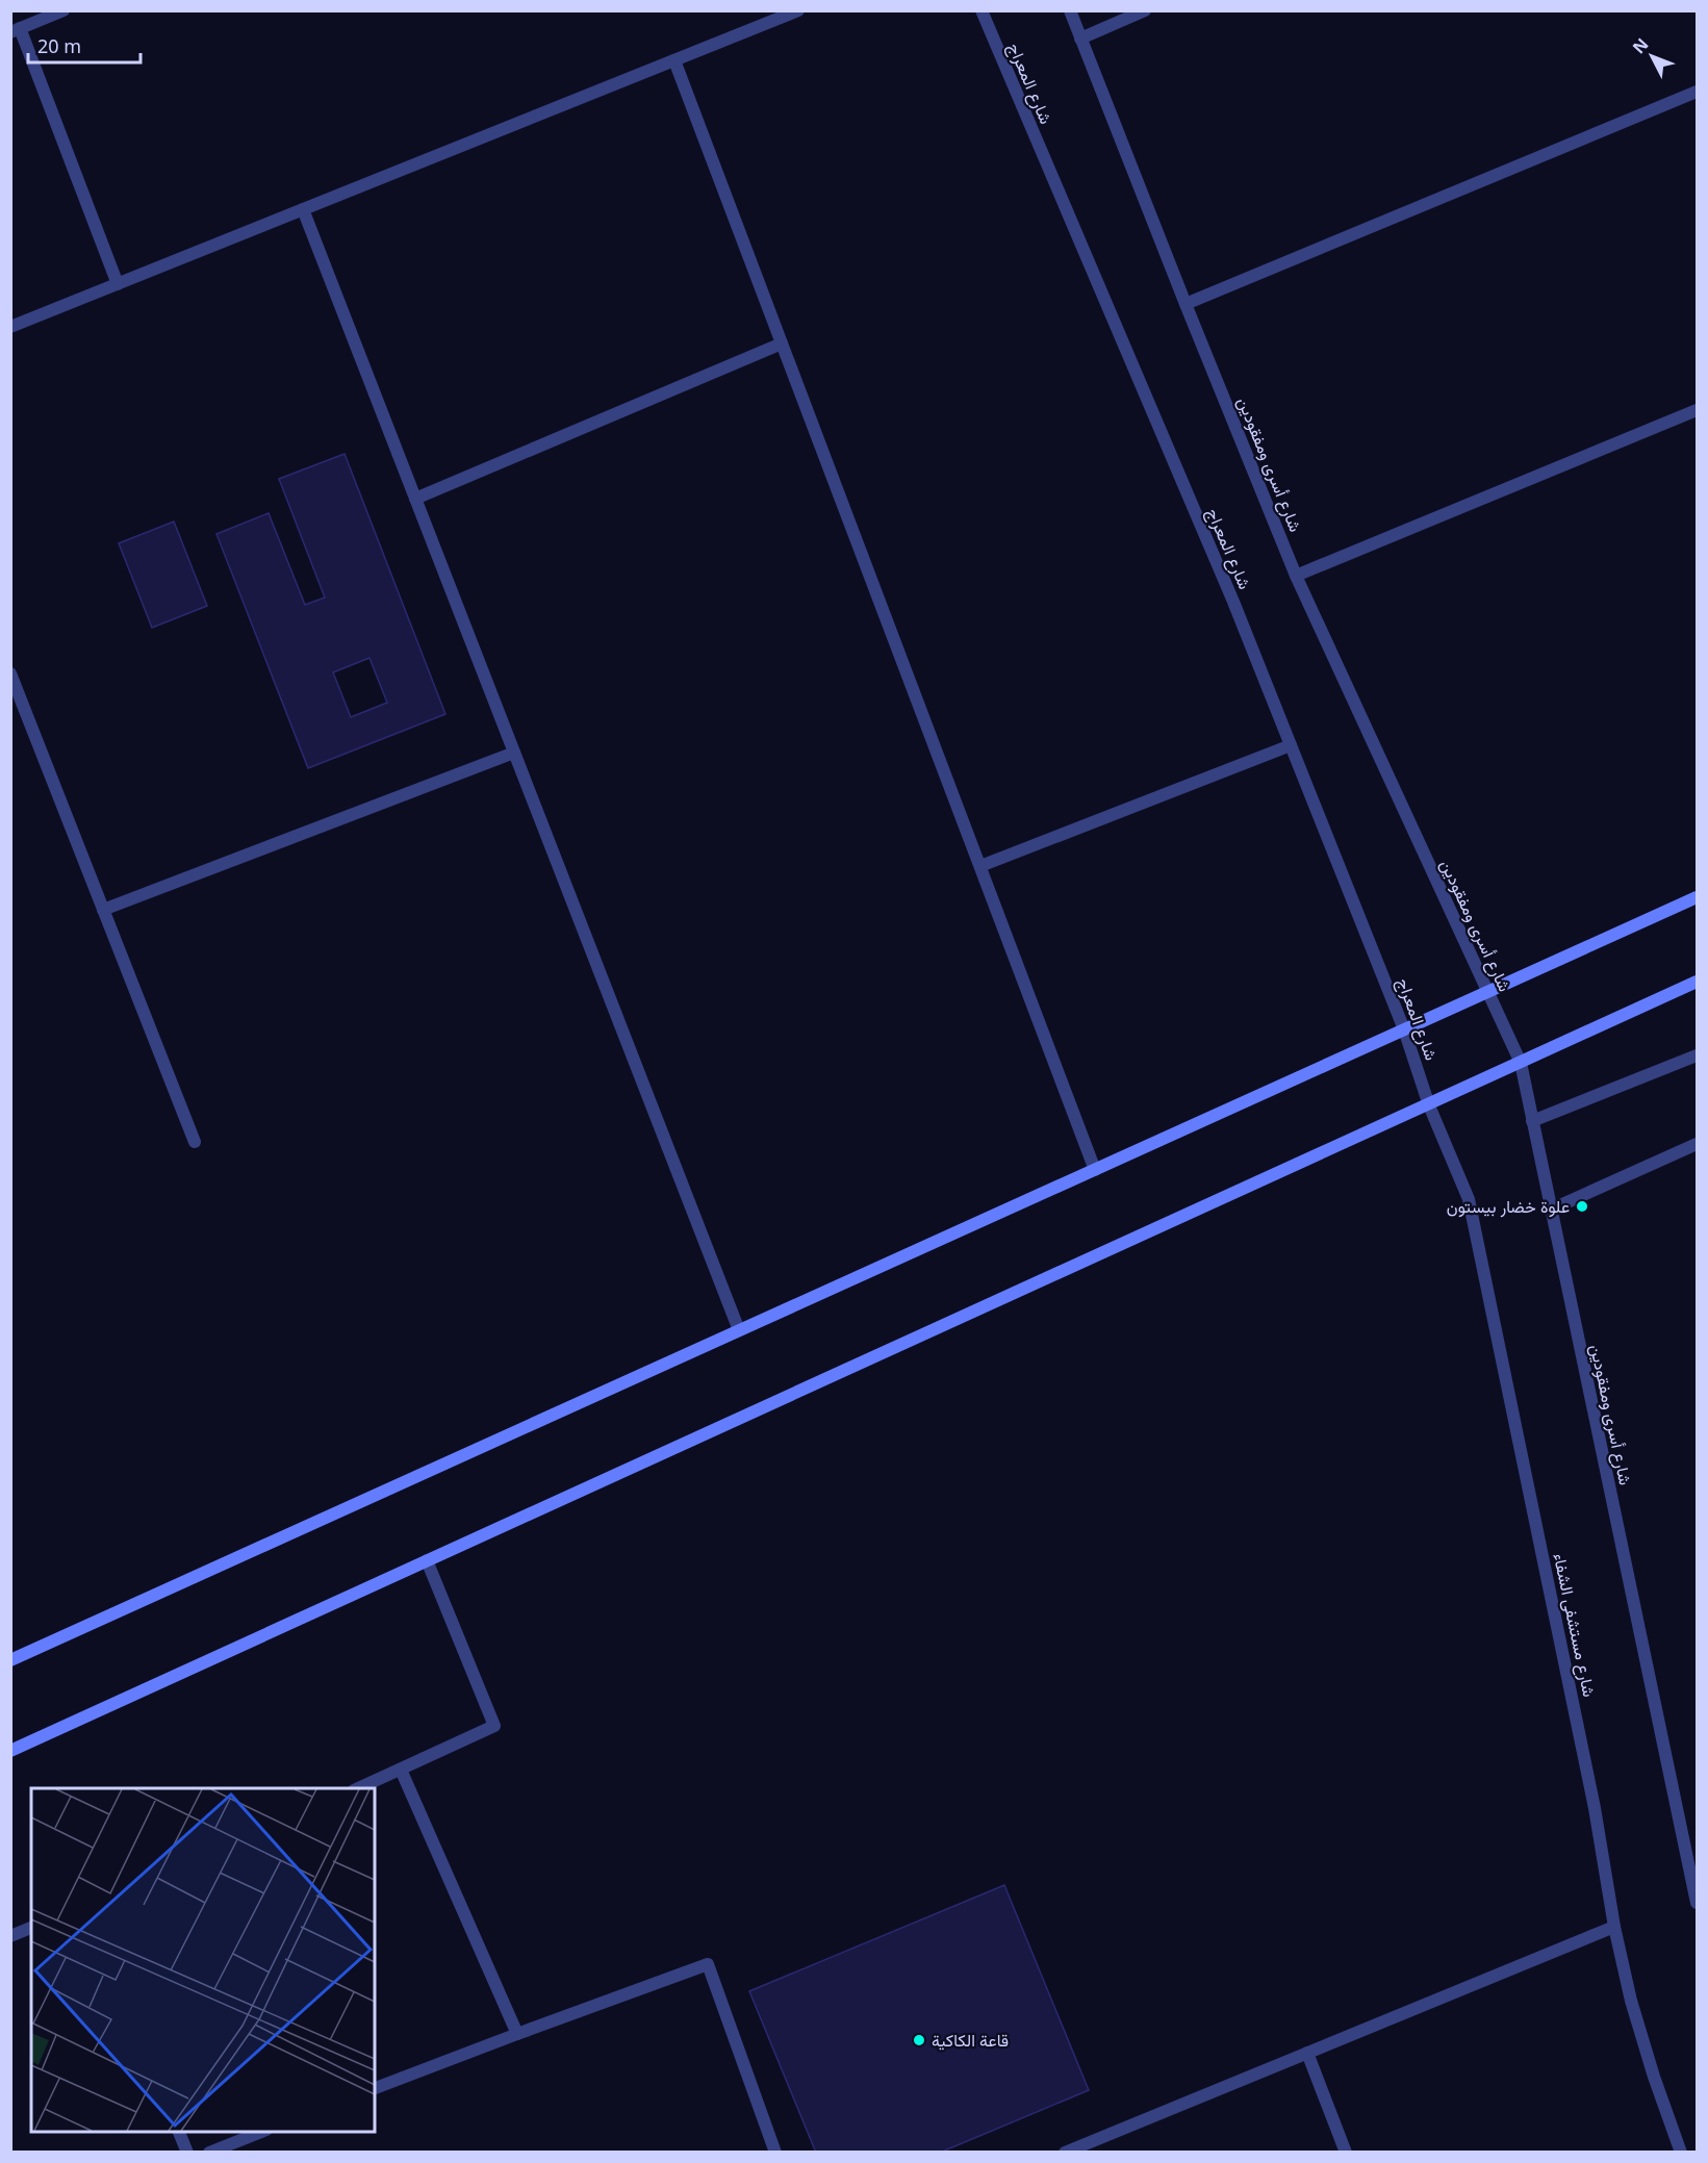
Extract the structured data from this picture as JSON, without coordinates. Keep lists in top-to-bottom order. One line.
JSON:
{"streets":{"street":["شارع المعراج","شارع أسرى ومفقودين","شارع مستشفى الشفاء"]},"crossings":[["شارع المعراج","شارع مستشفى الشفاء"]],"places":["علوة خضار بيستون","قاعة الكاكية"],"scale_bar":"20 m","north":"top left"}
